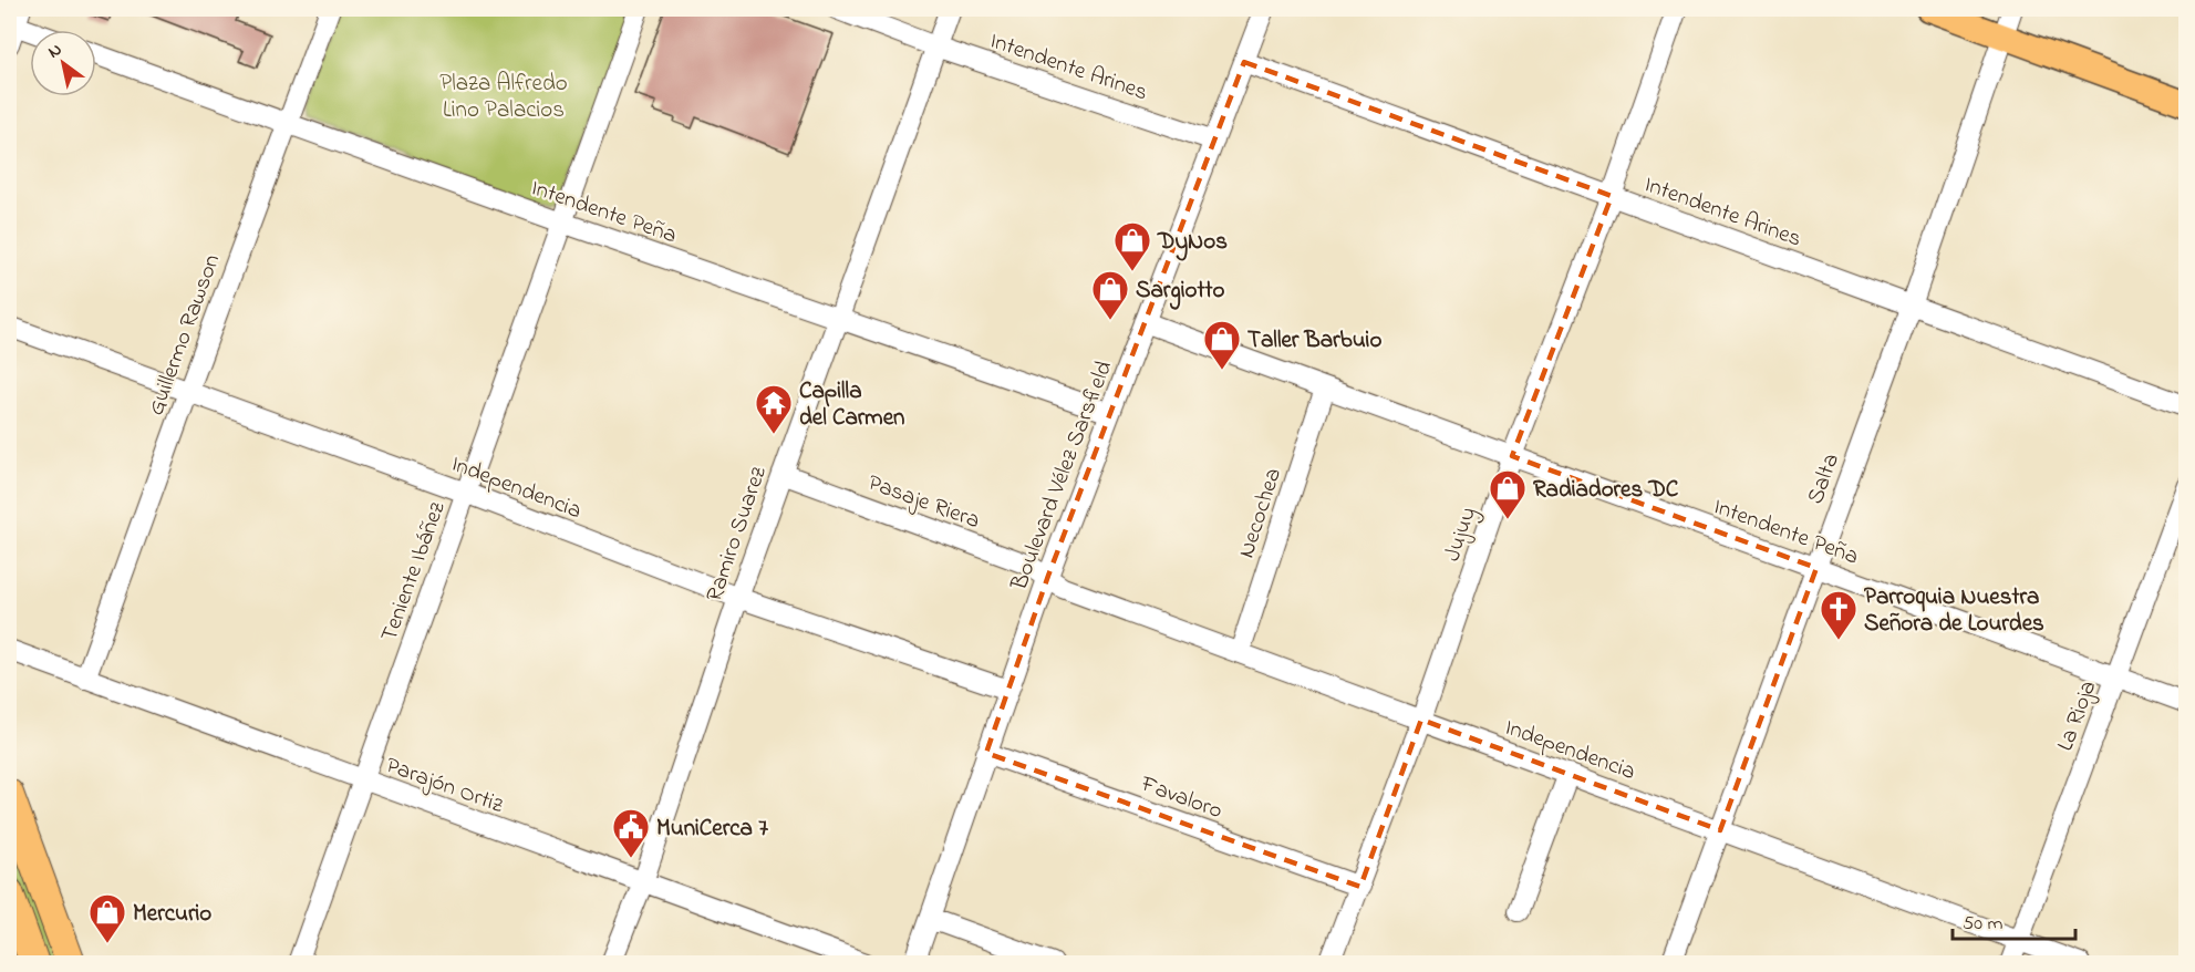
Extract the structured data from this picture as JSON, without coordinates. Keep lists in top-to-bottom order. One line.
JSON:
{"streets":{"street":["Intendente Arines","Intendente Peña","Guillermo Rawson","Boulevard Vélez Sarsfield","Salta","Independencia","Pasaje Riera","Necochea","Ramiro Suarez","Jujuy","Teniente Ibáñez","La Rioja","Parajón Ortiz","Favaloro"]},"crossings":[["Intendente Arines","Boulevard Vélez Sarsfield"],["Intendente Arines","Salta"],["Intendente Arines","Ramiro Suarez"],["Intendente Arines","Jujuy"],["Intendente Peña","Guillermo Rawson"],["Intendente Peña","Boulevard Vélez Sarsfield"],["Intendente Peña","Salta"],["Intendente Peña","Necochea"],["Intendente Peña","Ramiro Suarez"],["Intendente Peña","Jujuy"],["Intendente Peña","Teniente Ibáñez"],["Intendente Peña","La Rioja"],["Guillermo Rawson","Independencia"],["Guillermo Rawson","Parajón Ortiz"],["Boulevard Vélez Sarsfield","Independencia"],["Boulevard Vélez Sarsfield","Pasaje Riera"],["Boulevard Vélez Sarsfield","Favaloro"],["Salta","Independencia"],["Independencia","Pasaje Riera"],["Independencia","Necochea"],["Independencia","Ramiro Suarez"],["Independencia","Jujuy"],["Independencia","Teniente Ibáñez"],["Independencia","La Rioja"],["Pasaje Riera","Ramiro Suarez"],["Ramiro Suarez","Parajón Ortiz"],["Jujuy","Favaloro"],["Teniente Ibáñez","Parajón Ortiz"]],"parks":["Plaza Alfredo Lino Palacios"],"places":{"shop":["DyNos","Sargiotto","Taller Barbuio","Radiadores DC","Mercurio"],"temple":["Capilla del Carmen"],"church":["Parroquia Nuestra Señora de Lourdes"],"public building":["MuniCerca 7"]},"scale_bar":"50 m","north":"top left"}
